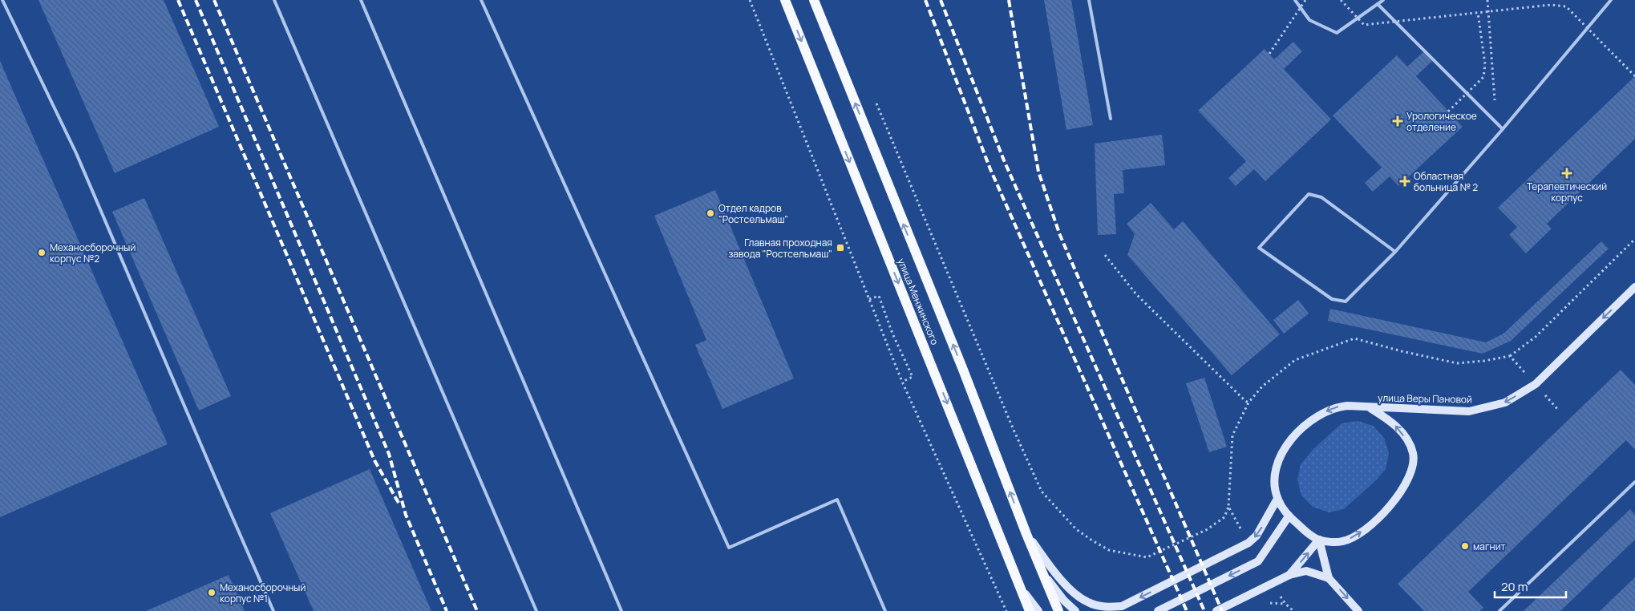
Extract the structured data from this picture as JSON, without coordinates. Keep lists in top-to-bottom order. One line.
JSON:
{"streets":{"main road":["улица Менжинского","улица Веры Пановой"]},"one_way":["улица Веры Пановой"],"places":{"health":["Урологическое отделение","Терапевтический корпус","Областная больница № 2"],"other":["Отдел кадров \"Ростсельмаш\"","Механосборочный корпус №2","магнит","Механосборочный корпус №1"],"transit":["Главная проходная завода \"Ростсельмаш\""]},"scale_bar":"20 m"}
